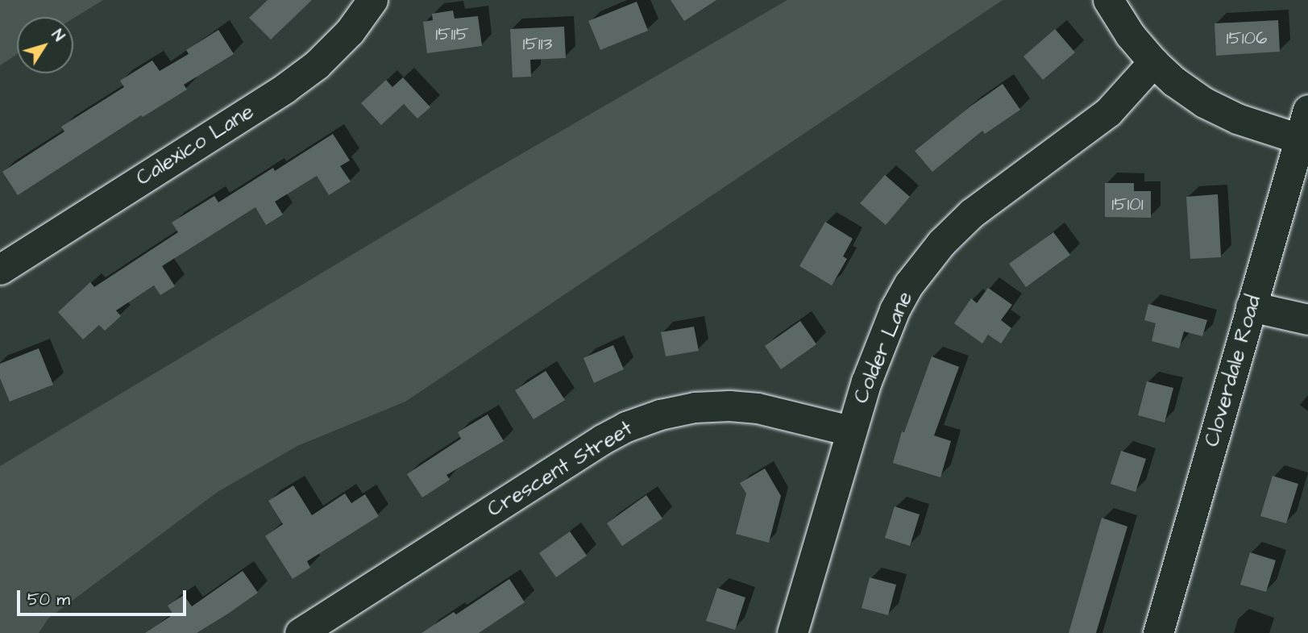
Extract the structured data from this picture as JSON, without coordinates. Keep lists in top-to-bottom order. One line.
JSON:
{"streets":{"street":["Calexico Lane","Colder Lane","Cloverdale Road","Crescent Street"]},"crossings":[["Colder Lane","Crescent Street"]],"house_numbers":["15115","15106","15113","15101"],"scale_bar":"50 m","north":"top right"}
